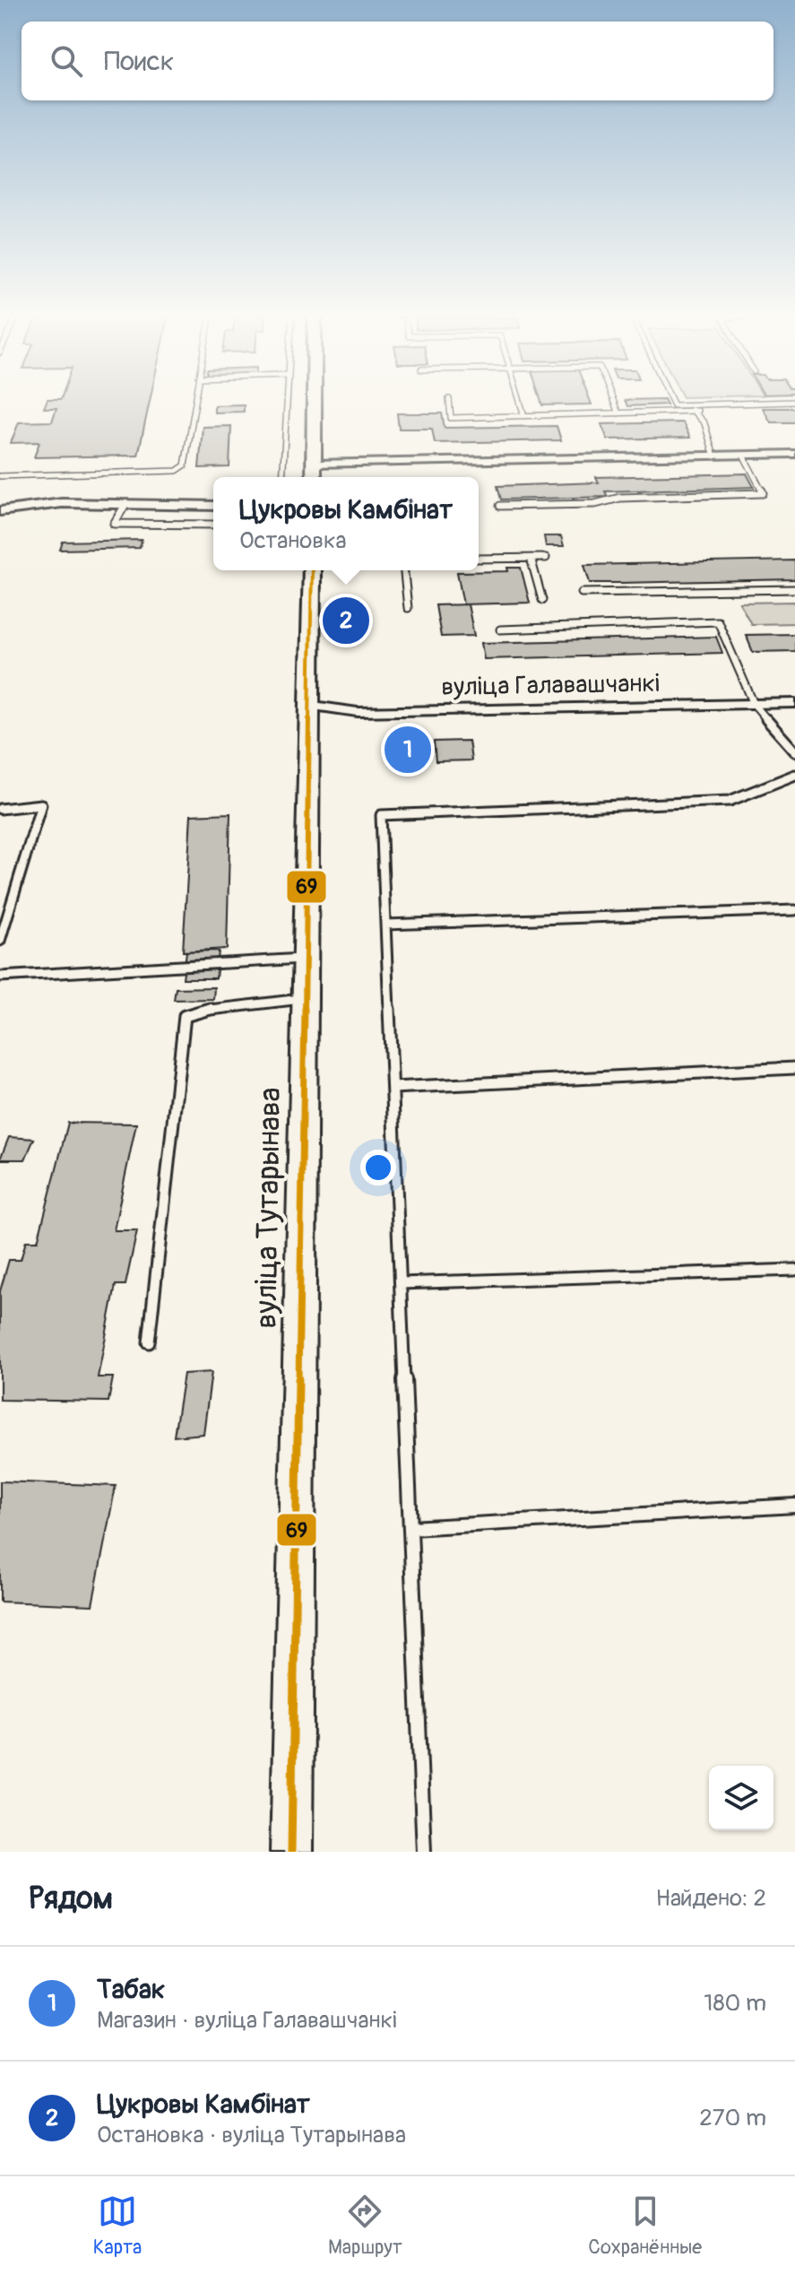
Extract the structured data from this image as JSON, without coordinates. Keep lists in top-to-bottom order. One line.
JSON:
{"streets":{"street":["вуліца Галавашчанкі","вуліца Тутарынава"]},"crossings":[["вуліца Галавашчанкі","вуліца Тутарынава"]],"lines":["transit line 69"],"page":{"search":"Поиск","popup":["Цукровы Камбінат","Остановка"],"pins":["2","1"],"heading":["Рядом","Найдено: 2"],"list":[{"mark":"1","name":"Табак","note":"Магазин · вуліца Галавашчанкі","value":"180 m"},{"mark":"2","name":"Цукровы Камбінат","note":"Остановка · вуліца Тутарынава","value":"270 m"}],"nav":["Карта","Маршрут","Сохранённые"]}}
